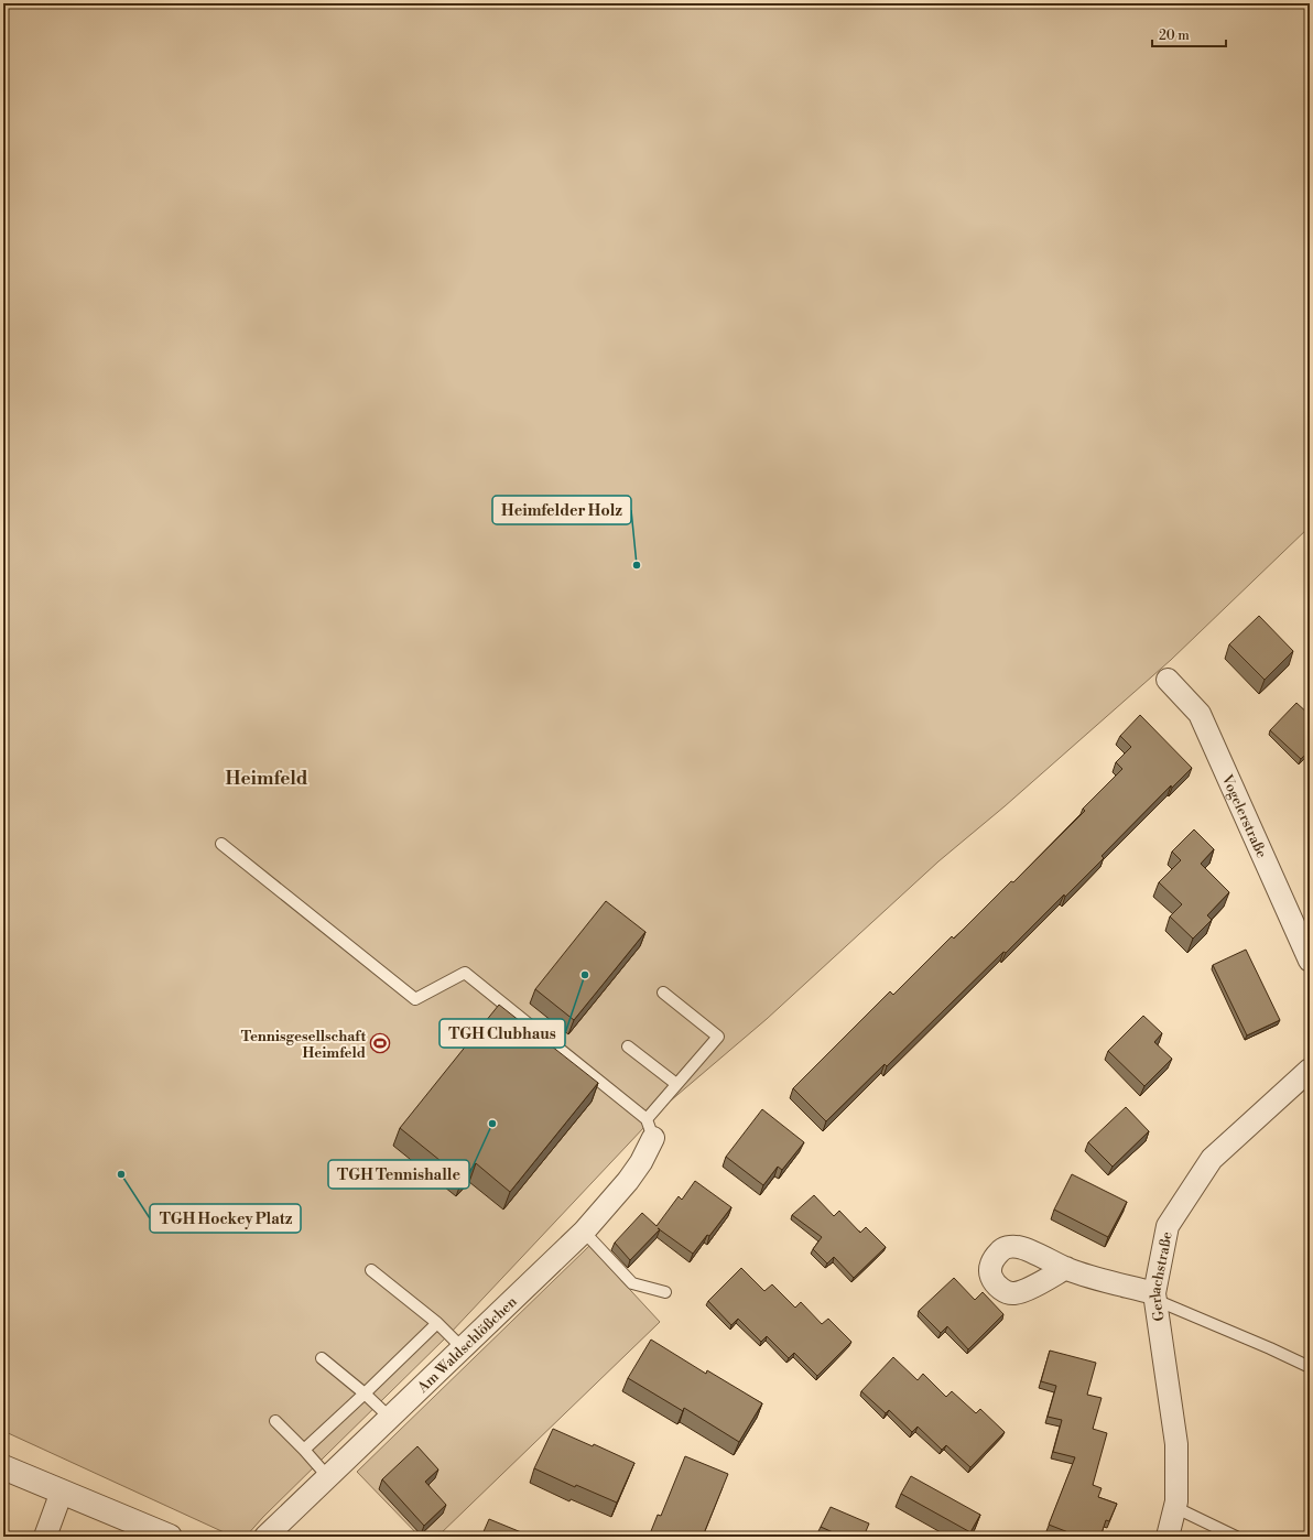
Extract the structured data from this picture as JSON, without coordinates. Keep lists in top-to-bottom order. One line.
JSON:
{"streets":{"street":["Vogelerstraße","Gerlachstraße","Am Waldschlößchen"]},"districts":["Heimfeld"],"places":{"other":["Heimfelder Holz","TGH Clubhaus","TGH Tennishalle","TGH Hockey Platz"],"sports":["Tennisgesellschaft Heimfeld"]},"scale_bar":"20 m"}
